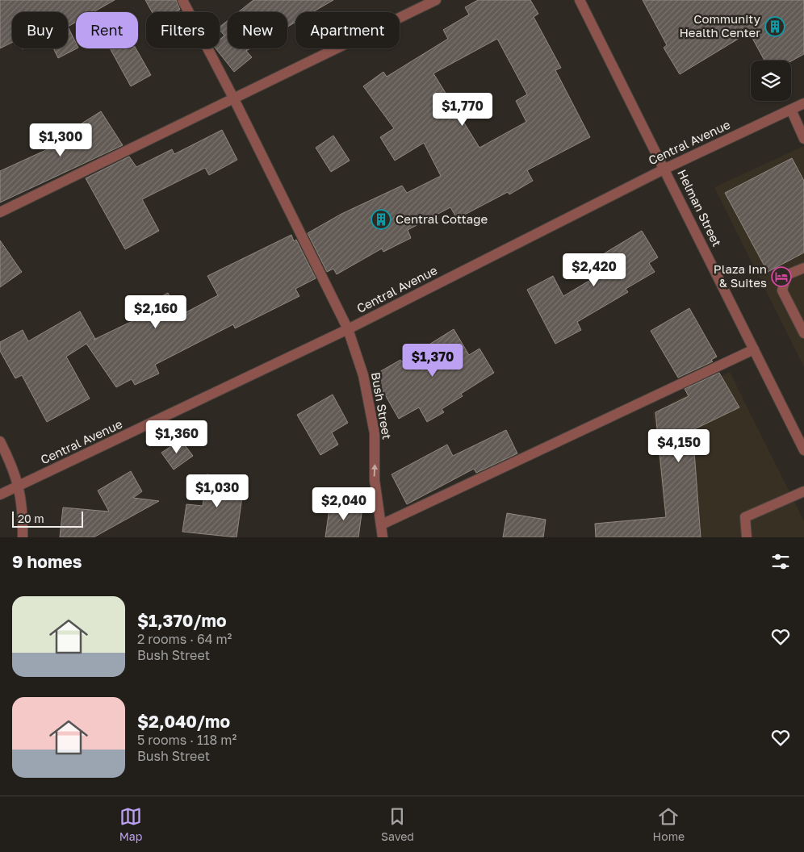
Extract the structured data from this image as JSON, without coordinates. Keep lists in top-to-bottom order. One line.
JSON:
{"streets":{"street":["Central Avenue","Helman Street","Bush Street"]},"crossings":[["Central Avenue","Helman Street"],["Central Avenue","Bush Street"]],"places":{"building":["Community Health Center","Central Cottage"],"hotel":["Plaza Inn & Suites"]},"scale_bar":"20 m","page":{"chip":["Buy","Rent","Filters","New","Apartment"],"price":["$1,770","$1,300","$2,420","$2,160","$1,370","$1,360","$4,150","$1,030","$2,040"],"scale":"20 m","heading":"9 homes","list":[{"name":"$1,370/mo","note":"2 rooms · 64 m² · Bush Street"},{"name":"$2,040/mo","note":"5 rooms · 118 m² · Bush Street"}],"tabs":["Map","Saved","Home"]}}
